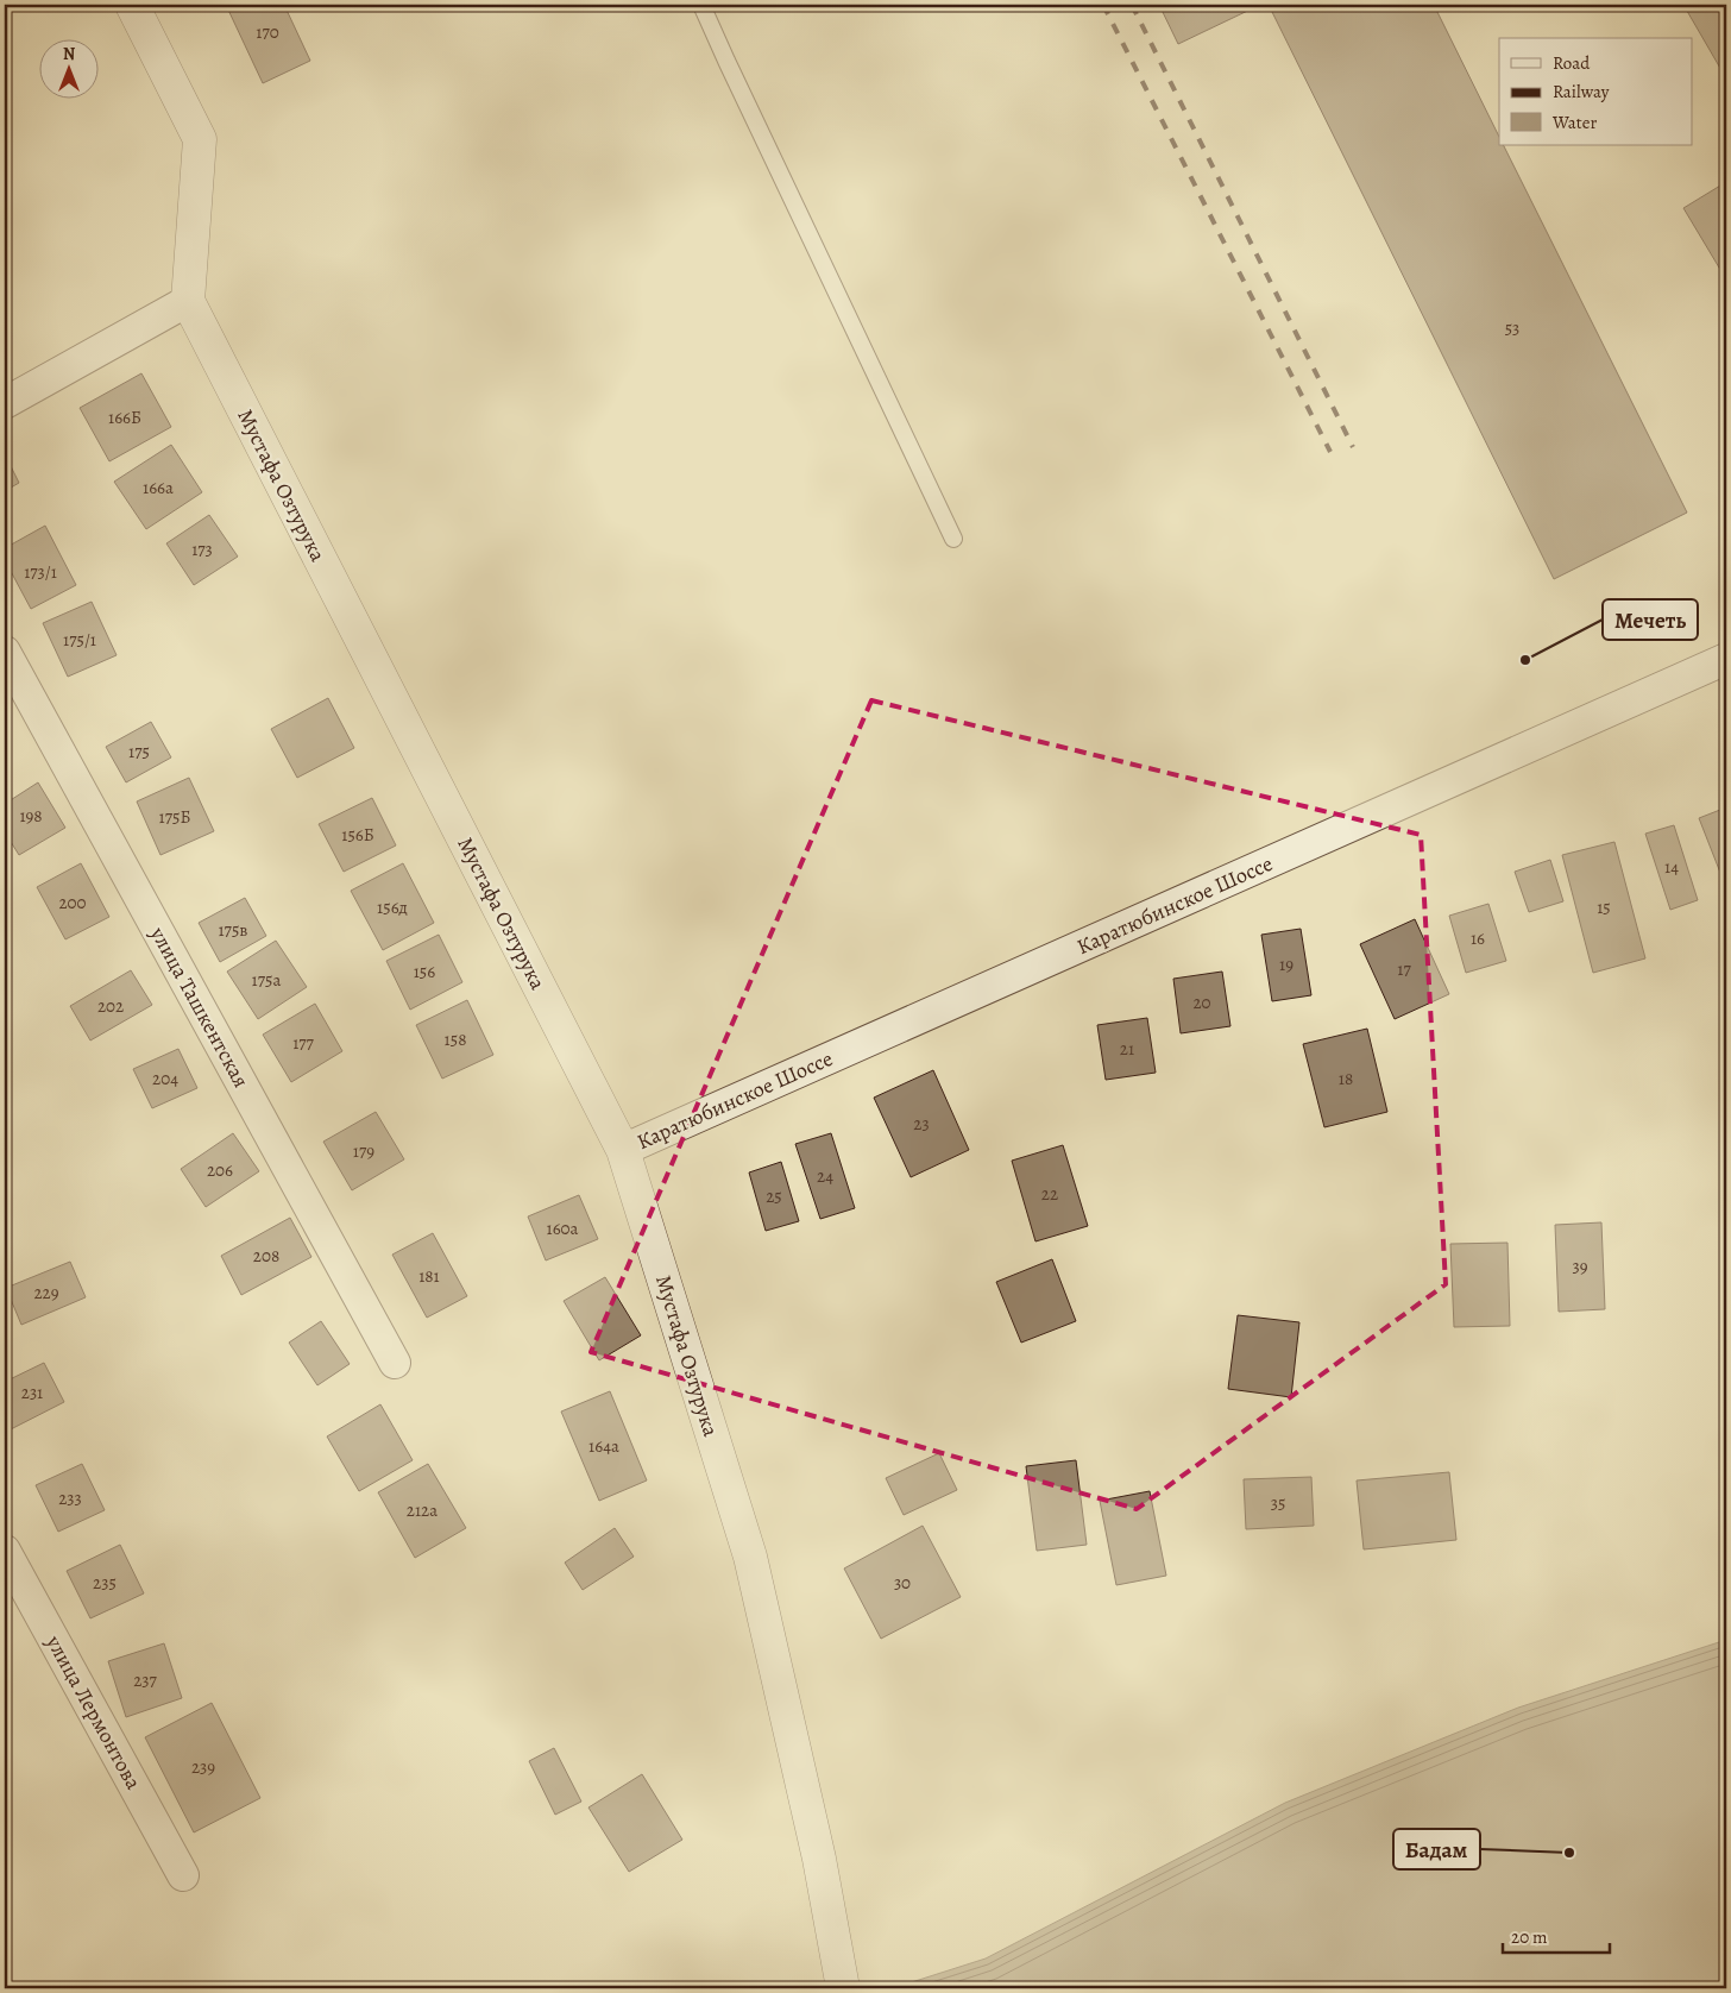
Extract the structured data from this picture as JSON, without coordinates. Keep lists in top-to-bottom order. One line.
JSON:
{"streets":{"street":["Мустафа Озтурука","Каратюбинское Шоссе","улица Ташкентская","улица Лермонтова"]},"crossings":[["Мустафа Озтурука","Каратюбинское Шоссе"]],"places":["Мечеть","Бадам"],"house_numbers":["170","53","166Б","166а","173","173/1","175/1","175","198","175Б","156Б","14","200","156д","15","175в","16","19","17","156","175а","20","202","158","177","21","204","18","23","179","206","24","22","25","160а","208","39","181","229","231","164а","233","35","212а","235","30","237","239"],"legend":["Road","Railway","Water"],"scale_bar":"20 m","north":"top"}
